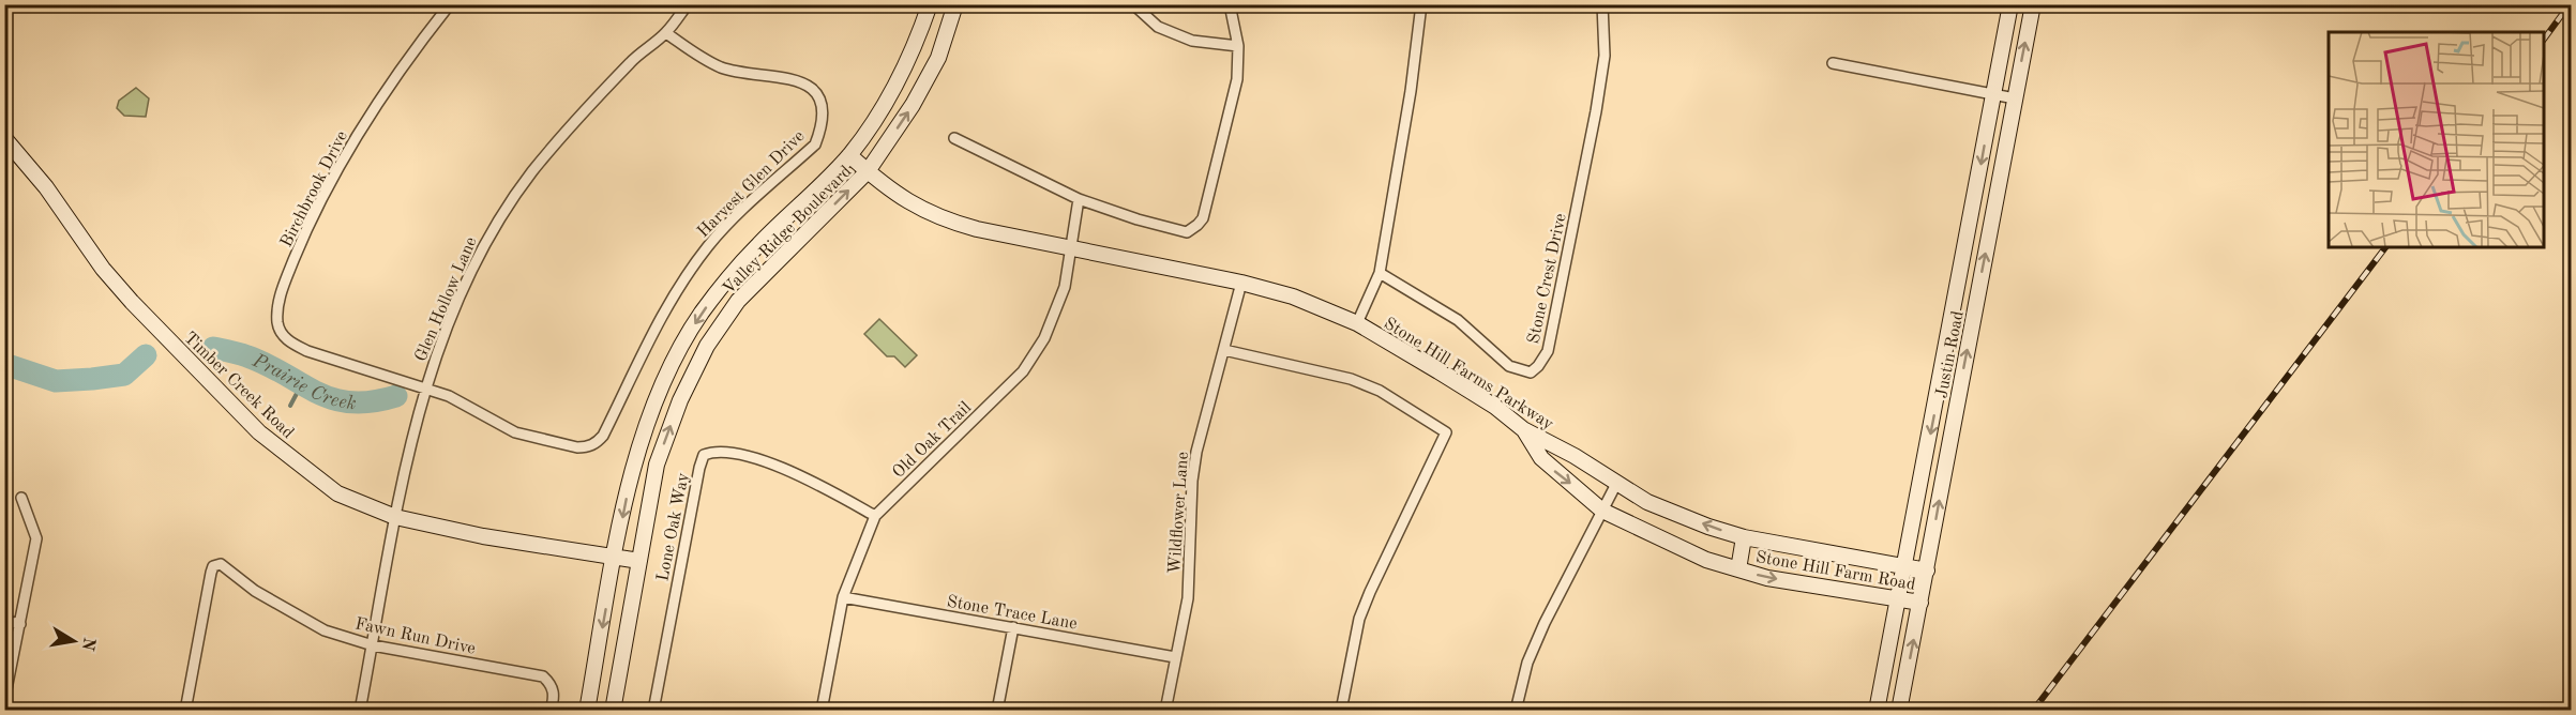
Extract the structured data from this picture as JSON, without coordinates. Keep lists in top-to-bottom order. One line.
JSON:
{"streets":{"main road":["Valley Ridge Boulevard","Justin Road","Stone Hill Farms Parkway","Timber Creek Road","Stone Hill Farm Road"],"street":["Harvest Glen Drive","Birchbrook Drive","Stone Crest Drive","Glen Hollow Lane","Old Oak Trail","Wildflower Lane","Lone Oak Way","Stone Trace Lane","Fawn Run Drive"]},"crossings":[["Harvest Glen Drive","Birchbrook Drive"],["Harvest Glen Drive","Glen Hollow Lane"],["Birchbrook Drive","Glen Hollow Lane"],["Valley Ridge Boulevard","Stone Hill Farms Parkway"],["Valley Ridge Boulevard","Timber Creek Road"],["Glen Hollow Lane","Timber Creek Road"],["Glen Hollow Lane","Fawn Run Drive"],["Justin Road","Stone Hill Farms Parkway"],["Justin Road","Stone Hill Farm Road"],["Stone Hill Farms Parkway","Old Oak Trail"],["Stone Hill Farms Parkway","Wildflower Lane"],["Stone Hill Farms Parkway","Stone Hill Farm Road"],["Old Oak Trail","Lone Oak Way"],["Old Oak Trail","Stone Trace Lane"],["Wildflower Lane","Stone Trace Lane"]],"one_way":["Stone Hill Farm Road"],"water":["Prairie Creek"],"north":"right"}
